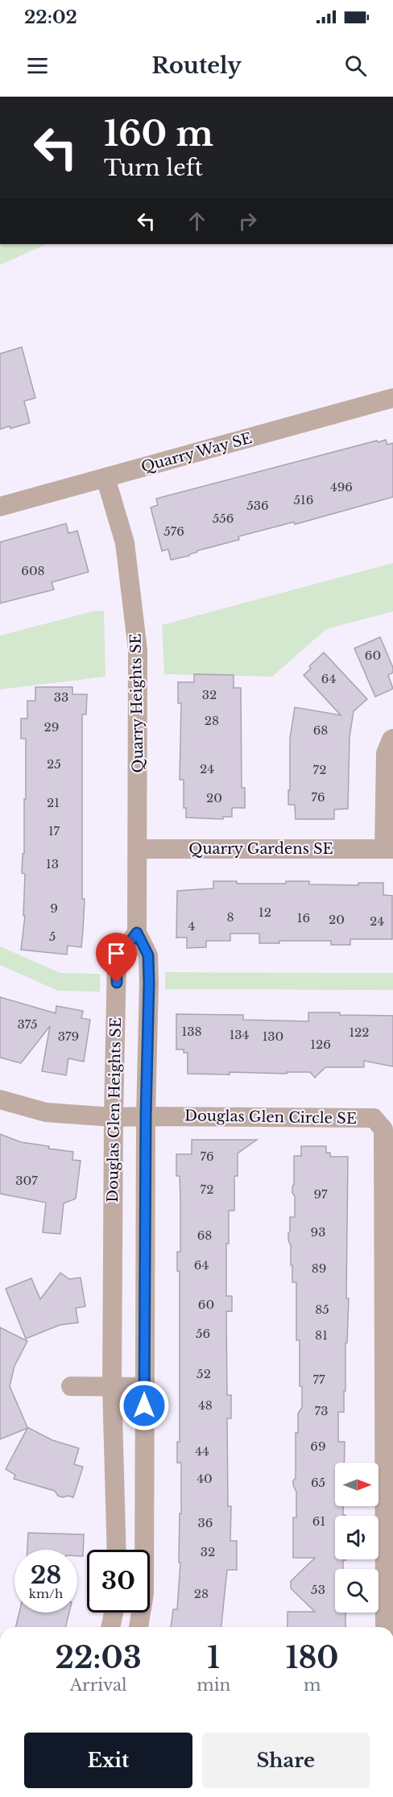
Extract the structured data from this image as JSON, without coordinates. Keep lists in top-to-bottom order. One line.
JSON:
{"streets":{"street":["Quarry Way SE","Quarry Heights SE","Quarry Gardens SE","Douglas Glen Heights SE","Douglas Glen Circle SE"]},"crossings":[["Quarry Way SE","Quarry Heights SE"],["Quarry Heights SE","Quarry Gardens SE"],["Quarry Heights SE","Douglas Glen Heights SE"],["Douglas Glen Heights SE","Douglas Glen Circle SE"]],"house_numbers":["496","516","536","556","576","608","60","64","32","33","28","29","68","25","24","72","76","20","21","17","13","9","12","8","16","20","24","4","5","375","138","122","134","379","130","126","76","307","72","97","93","68","64","89","60","85","56","81","52","77","48","73","69","44","40","65","61","36","32","53","28"],"north":"right","page":{"status":"22:02","header":"Routely","turn":["160 m","Turn left"],"speed":"28 km/h","limit":"30","eta":["22:03","Arrival","1","min","180","m"],"buttons":["Exit","Share"]}}
